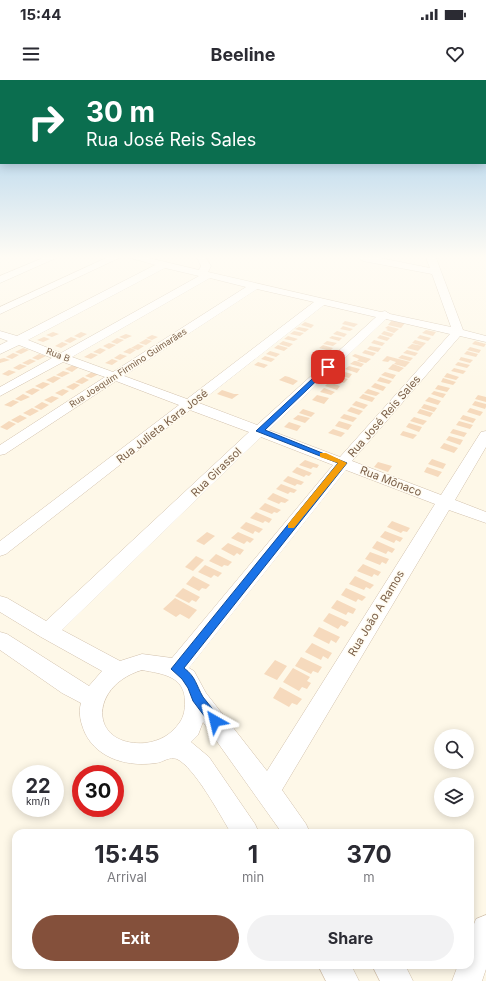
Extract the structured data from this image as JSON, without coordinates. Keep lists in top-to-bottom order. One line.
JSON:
{"streets":{"street":["Rua B","Rua Joaquim Firmino Guimarães","Rua José Reis Sales","Rua Julieta Kara José","Rua Girassol","Rua Mônaco","Rua João A Ramos"]},"crossings":[["Rua B","Rua Joaquim Firmino Guimarães"],["Rua B","Rua Mônaco"],["Rua Joaquim Firmino Guimarães","Rua Mônaco"],["Rua José Reis Sales","Rua Mônaco"],["Rua Julieta Kara José","Rua Mônaco"],["Rua Girassol","Rua Mônaco"],["Rua Mônaco","Rua João A Ramos"]],"page":{"status":"15:44","header":"Beeline","turn":["30 m","Rua José Reis Sales"],"speed":"22 km/h","limit":"30","eta":["15:45","Arrival","1","min","370","m"],"buttons":["Exit","Share"]}}
